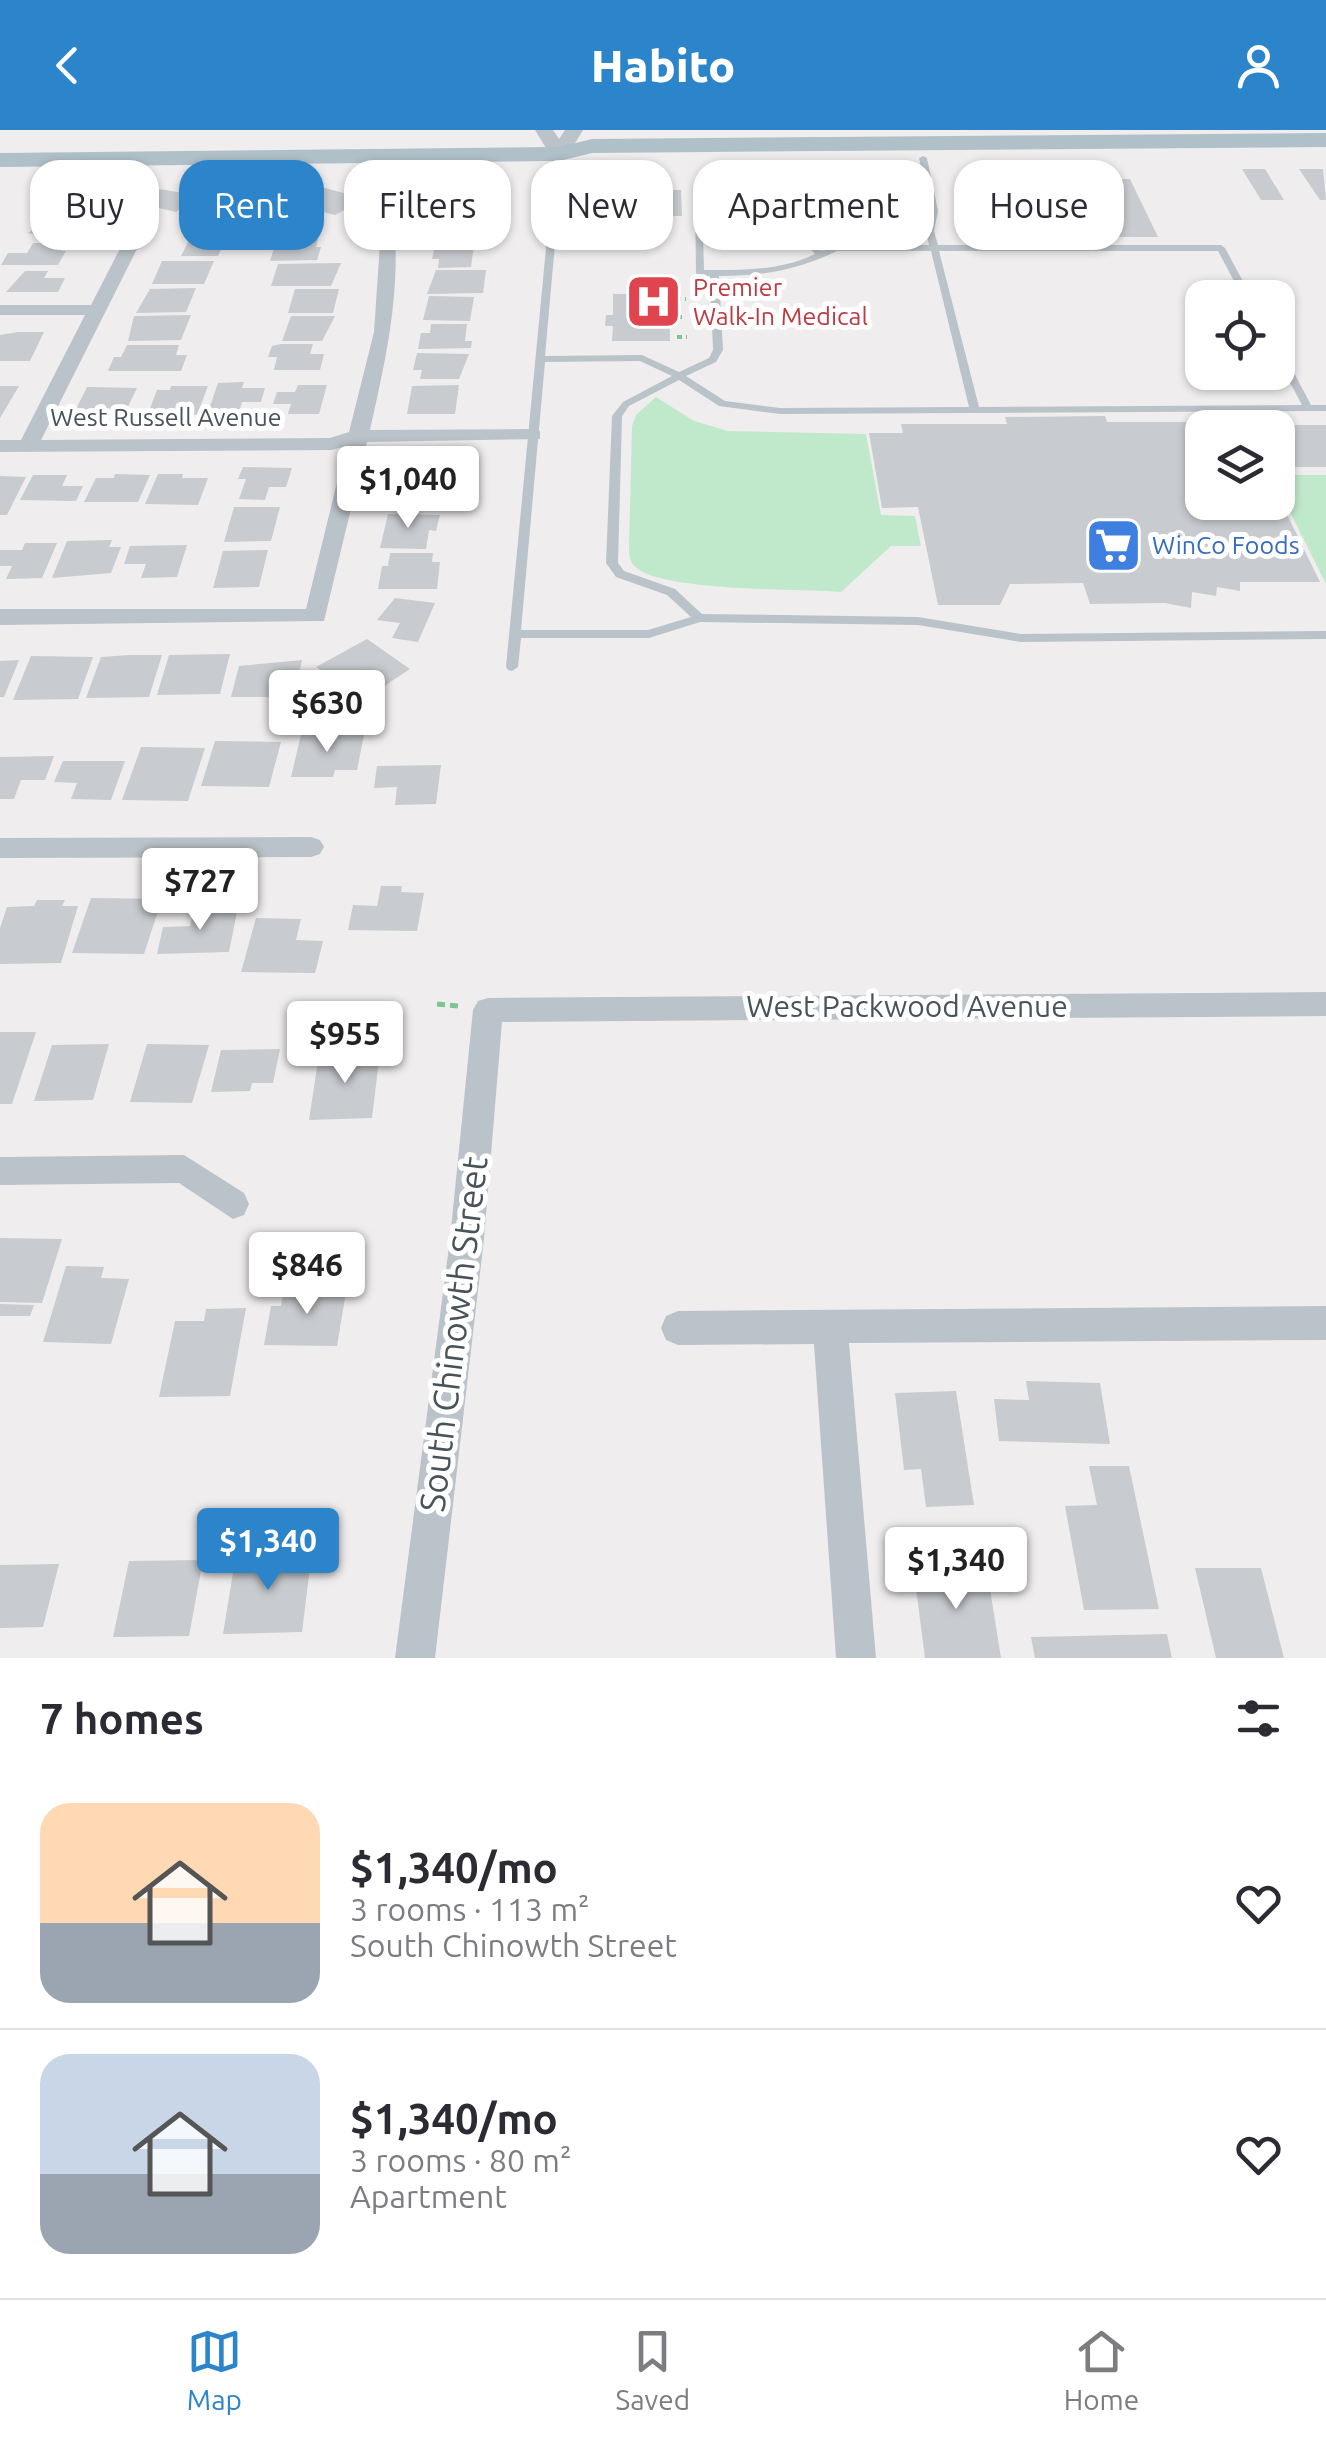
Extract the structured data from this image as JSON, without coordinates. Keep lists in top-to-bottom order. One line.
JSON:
{"streets":{"street":["West Russell Avenue","West Packwood Avenue","South Chinowth Street"]},"crossings":[["West Packwood Avenue","South Chinowth Street"]],"places":{"hospital":["Premier Walk-In Medical"],"supermarket":["WinCo Foods"]},"page":{"header":"Habito","chip":["Buy","Rent","Filters","New","Apartment","House"],"price":["$1,040","$630","$727","$955","$846","$1,340","$1,340"],"heading":"7 homes","list":[{"name":"$1,340/mo","note":"3 rooms · 113 m² · South Chinowth Street"},{"name":"$1,340/mo","note":"3 rooms · 80 m² · Apartment"}],"tabs":["Map","Saved","Home"]}}
